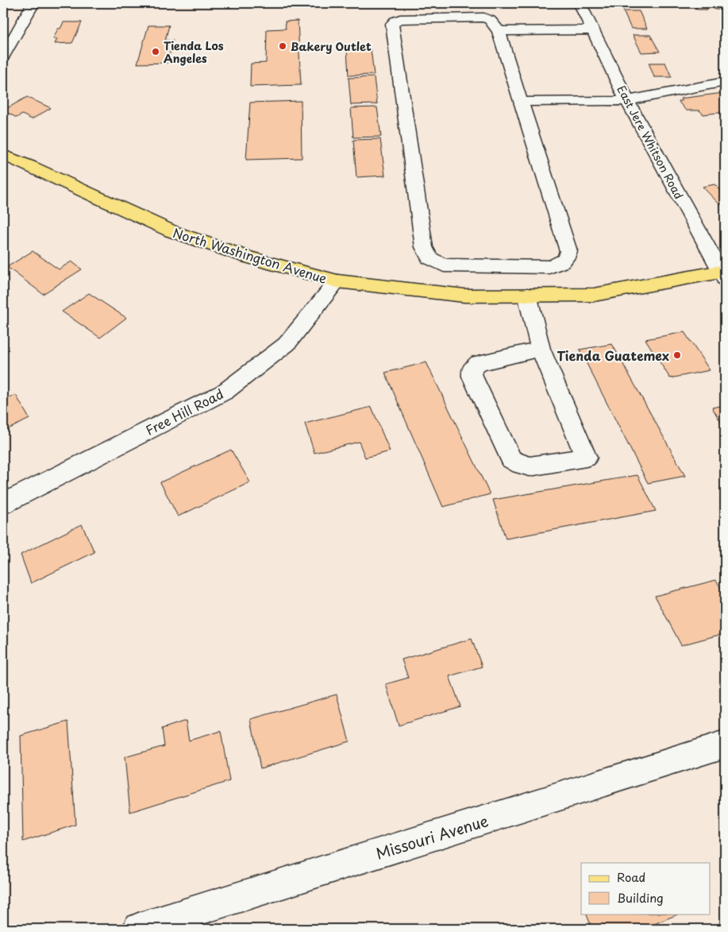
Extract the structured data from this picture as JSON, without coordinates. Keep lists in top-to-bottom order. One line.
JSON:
{"streets":{"main road":["North Washington Avenue"],"street":["East Jere Whitson Road","Free Hill Road","Missouri Avenue"]},"crossings":[["East Jere Whitson Road","North Washington Avenue"],["North Washington Avenue","Free Hill Road"]],"places":["Bakery Outlet","Tienda Los Angeles","Tienda Guatemex"],"legend":["Road","Building"]}
